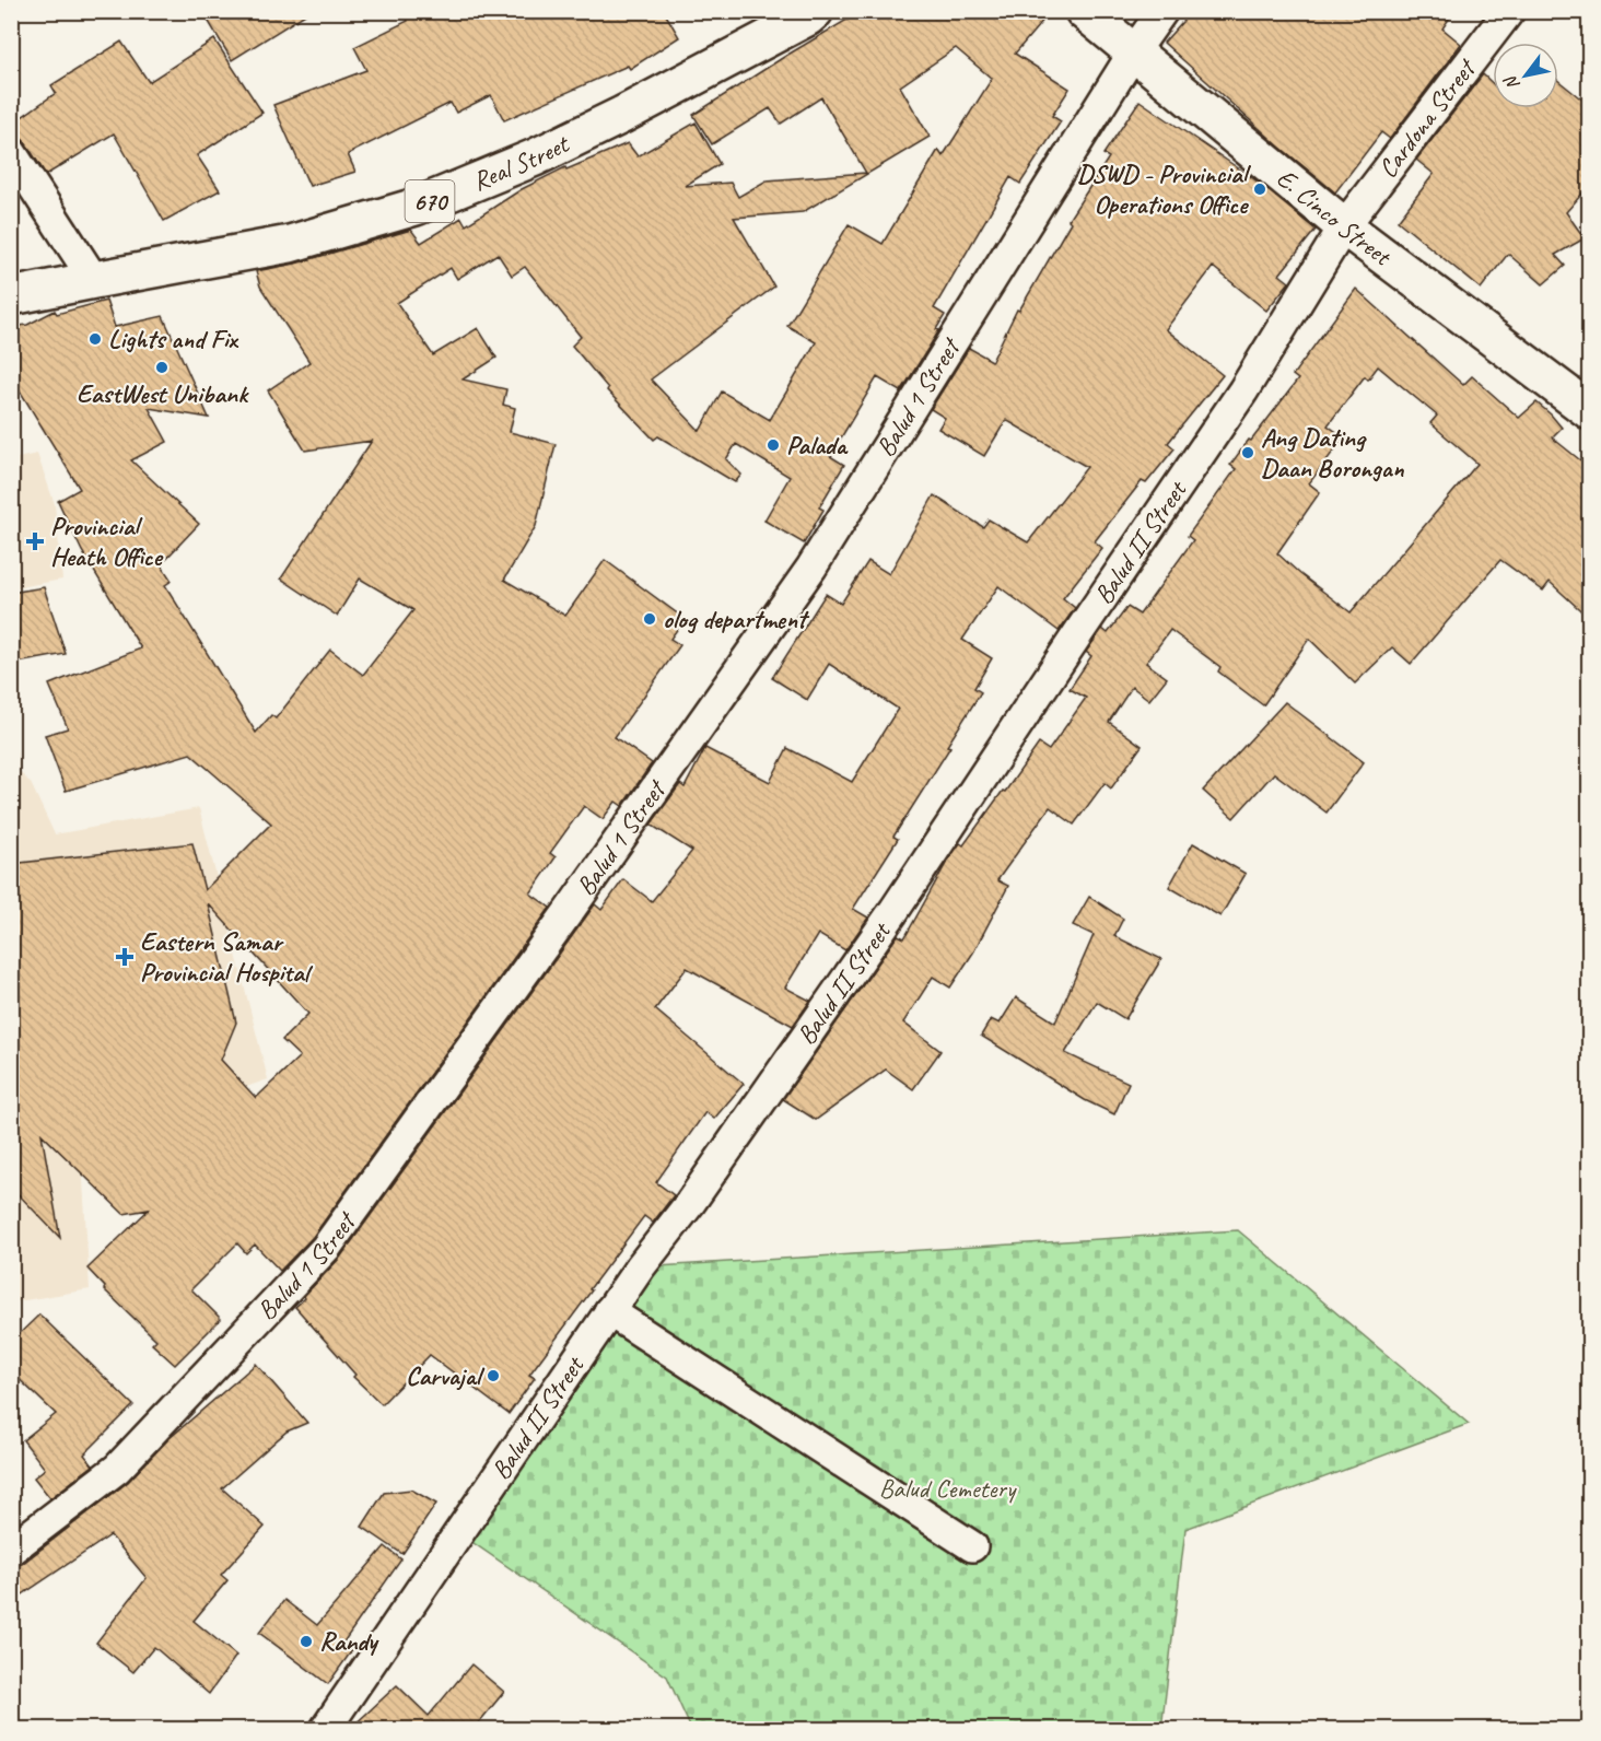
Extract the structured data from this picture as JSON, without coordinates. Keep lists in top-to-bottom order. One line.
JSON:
{"streets":{"main road":["Real Street","670","E. Cinco Street"],"street":["Cardona Street","Balud 1 Street","Balud II Street"]},"crossings":[["Cardona Street","E. Cinco Street"],["Cardona Street","Balud II Street"],["E. Cinco Street","Balud 1 Street"],["E. Cinco Street","Balud II Street"]],"parks":["Balud Cemetery"],"places":{"other":["DSWD - Provincial Operations Office","Lights and Fix","EastWest Unibank","Palada","Ang Dating Daan Borongan","olog department","Carvajal","Randy"],"health":["Provincial Heath Office","Eastern Samar Provincial Hospital"]},"north":"bottom left"}
